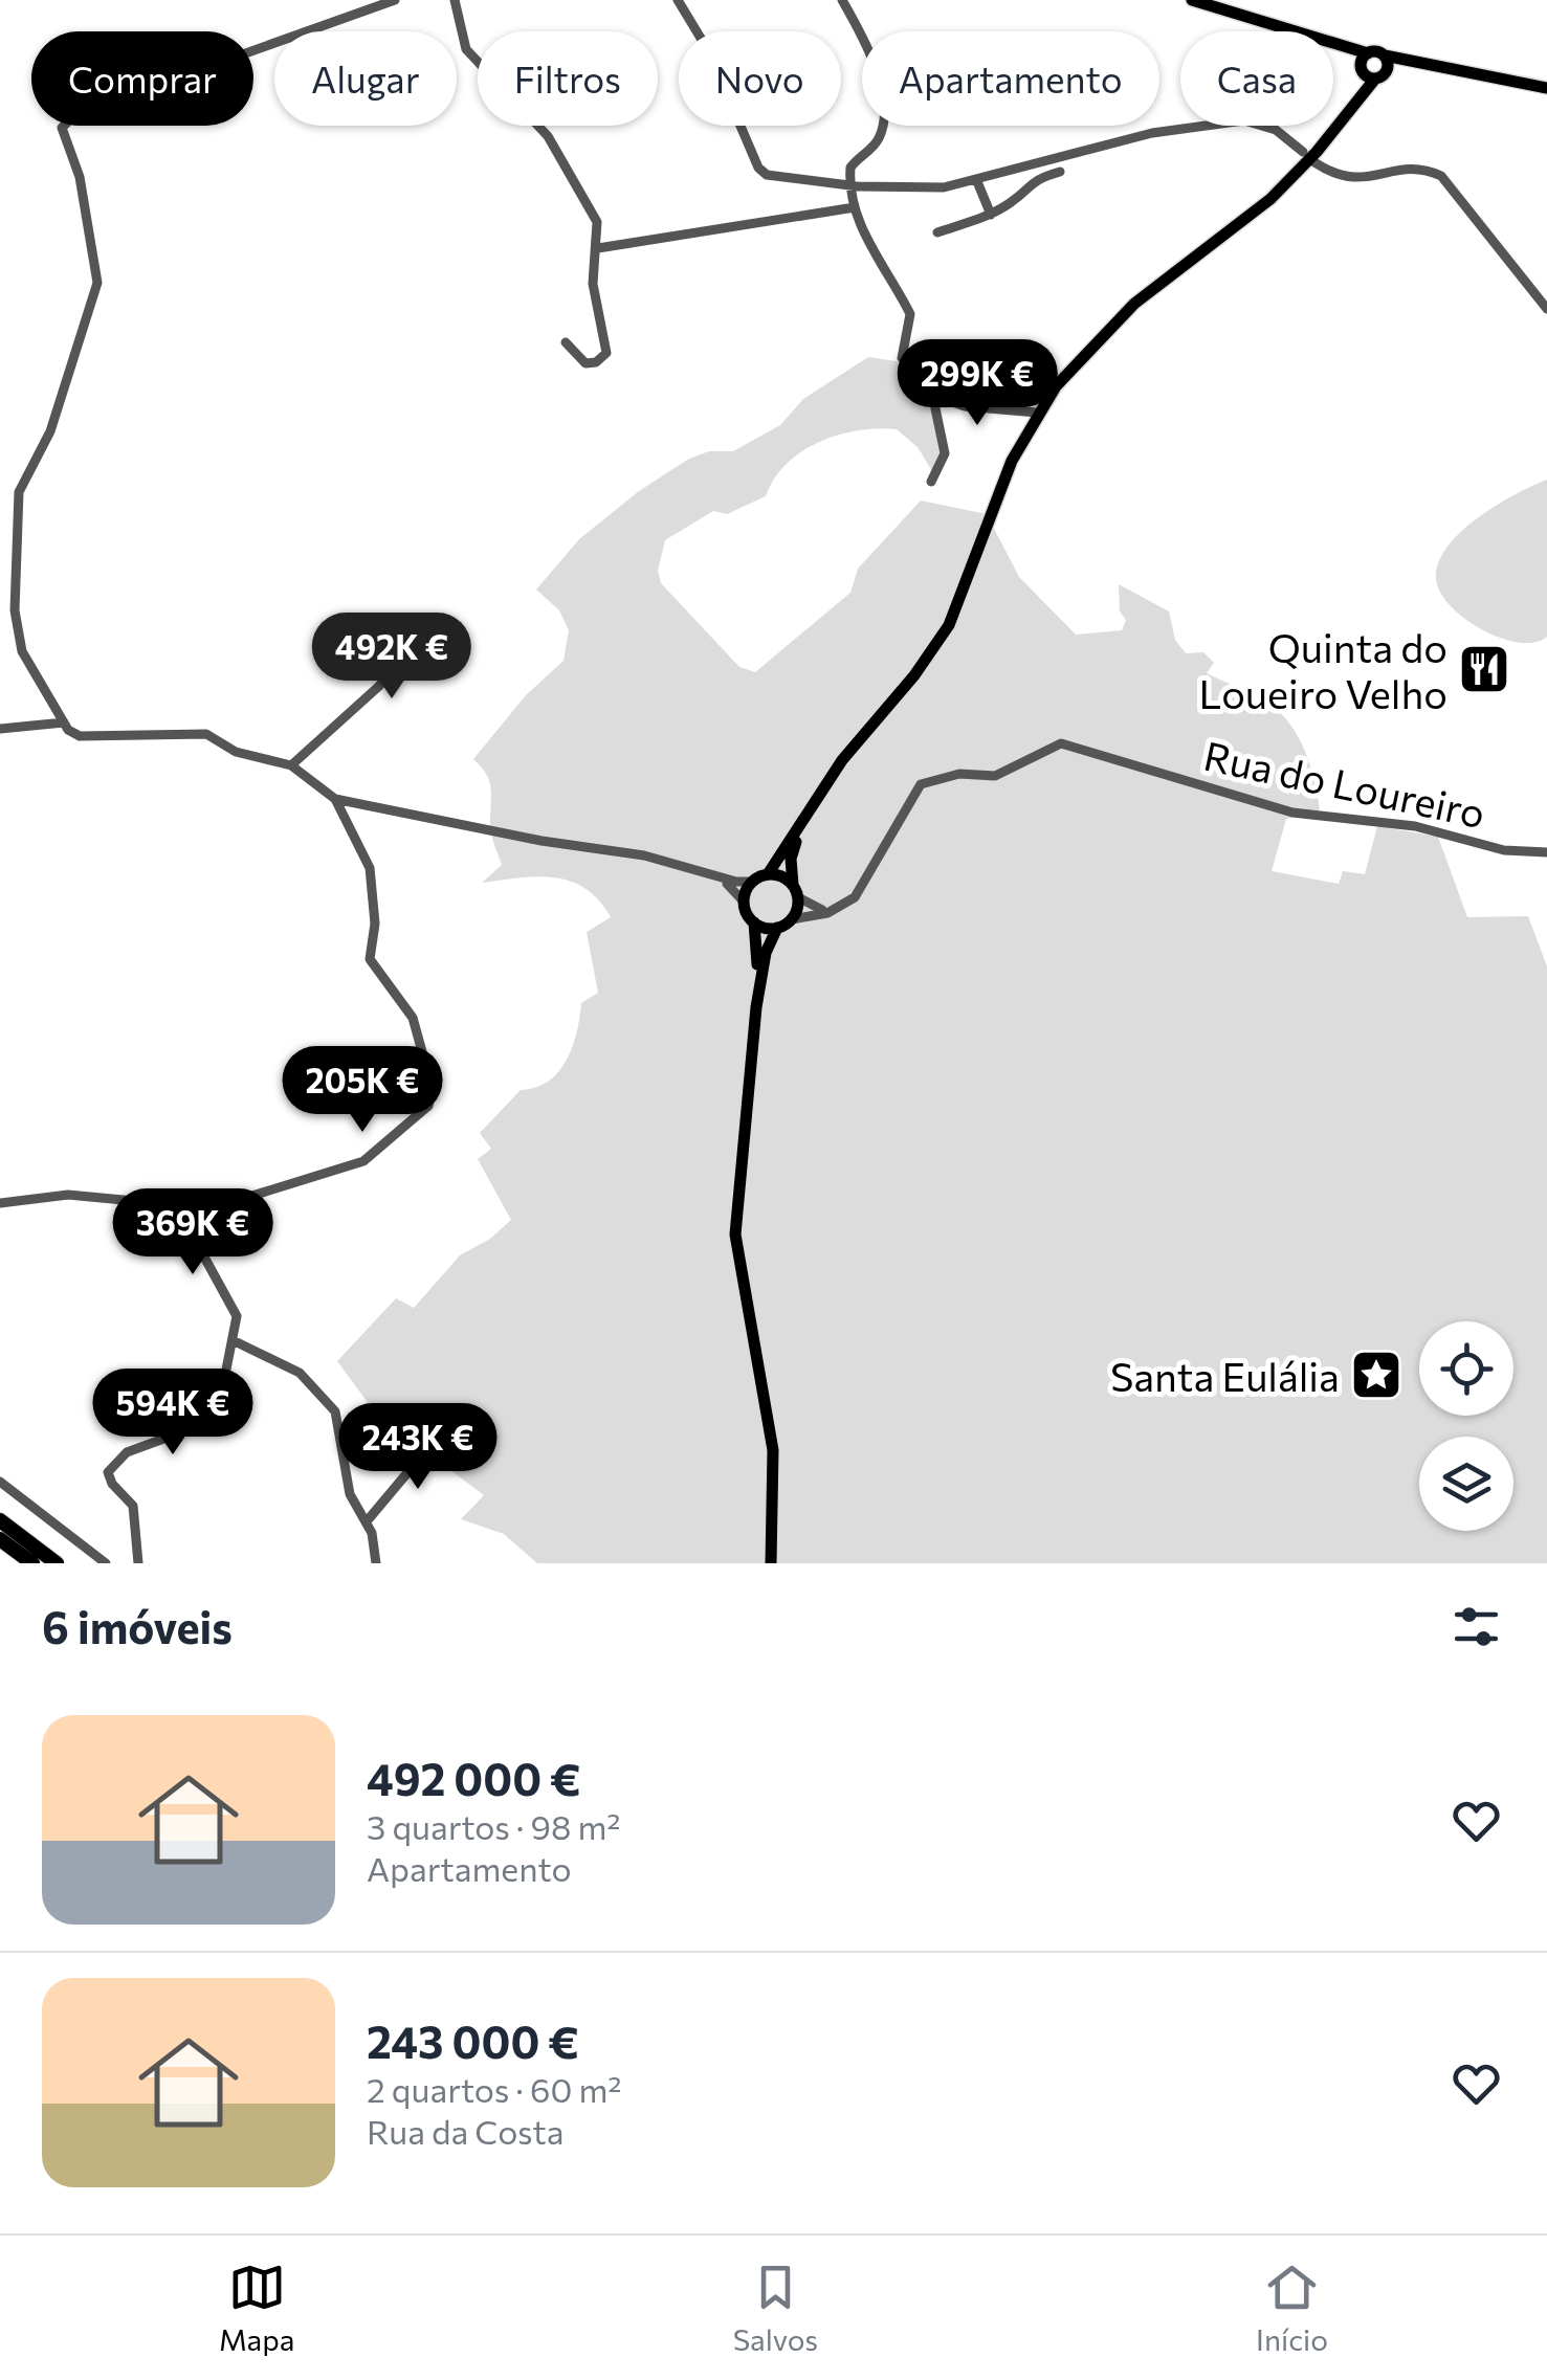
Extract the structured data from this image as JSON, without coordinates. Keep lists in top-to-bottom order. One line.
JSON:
{"streets":{"street":["Rua do Loureiro"]},"places":{"restaurant":["Quinta do Loueiro Velho"],"place":["Santa Eulália"]},"page":{"chip":["Comprar","Alugar","Filtros","Novo","Apartamento","Casa"],"price":["299K €","492K €","205K €","369K €","594K €","243K €"],"heading":"6 imóveis","list":[{"name":"492 000 €","note":"3 quartos · 98 m² · Apartamento"},{"name":"243 000 €","note":"2 quartos · 60 m² · Rua da Costa"}],"tabs":["Mapa","Salvos","Início"]}}
